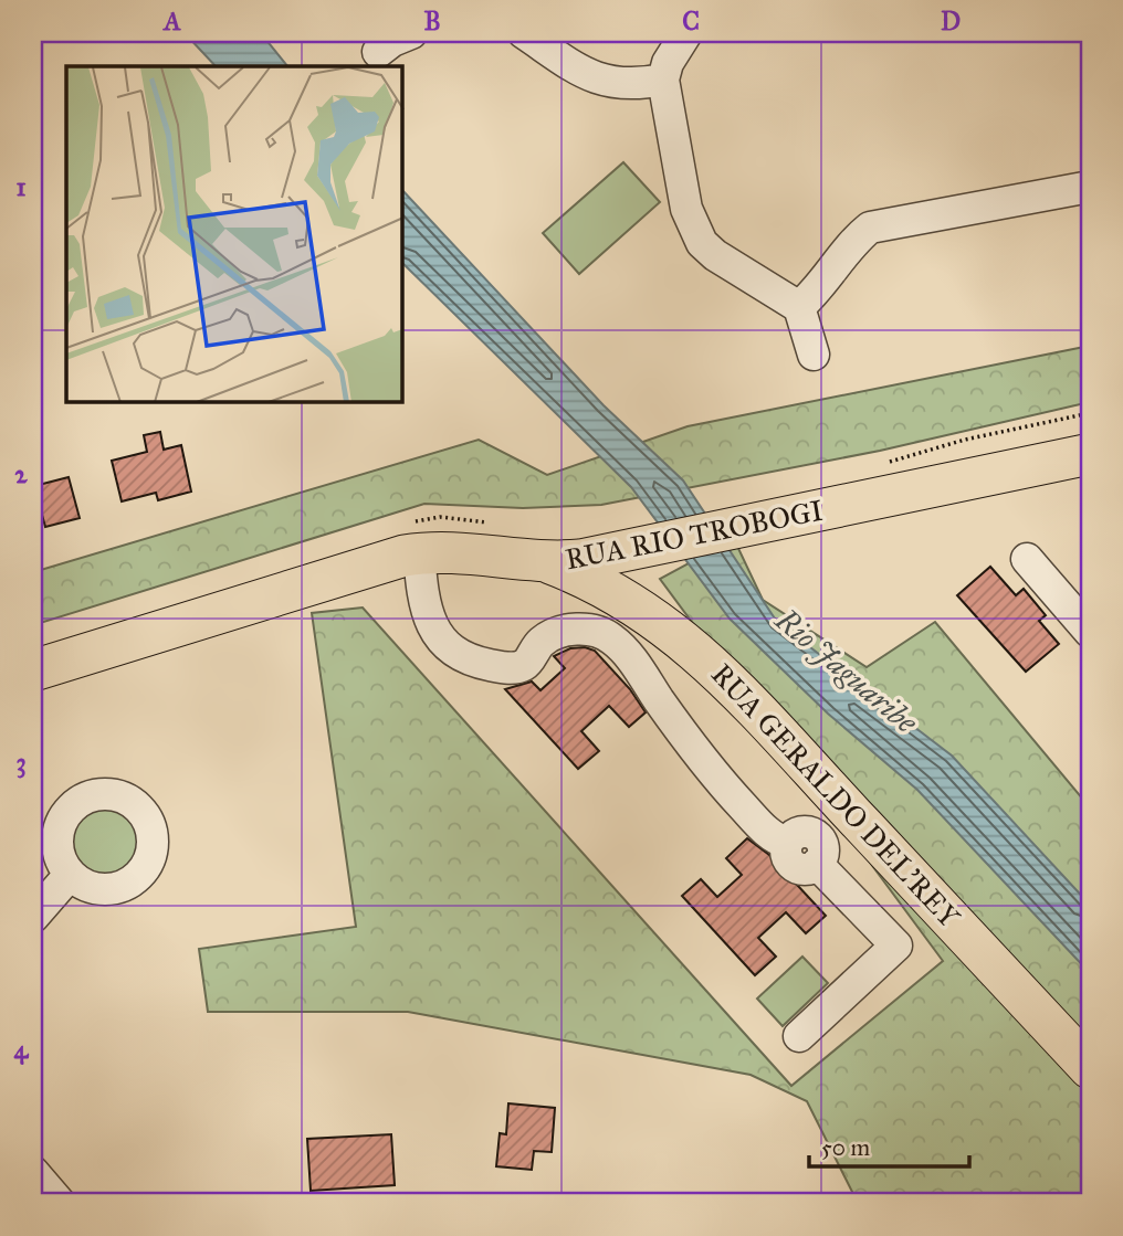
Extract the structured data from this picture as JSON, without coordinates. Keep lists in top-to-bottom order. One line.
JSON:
{"streets":{"main road":["RUA RIO TROBOGI","RUA GERALDO DEL'REY"]},"crossings":[["RUA RIO TROBOGI","RUA GERALDO DEL'REY"]],"water":["Rio Jaguaribe"],"scale_bar":"50 m","grid":{"columns":["A","B","C","D"],"rows":["1","2","3","4"]}}
